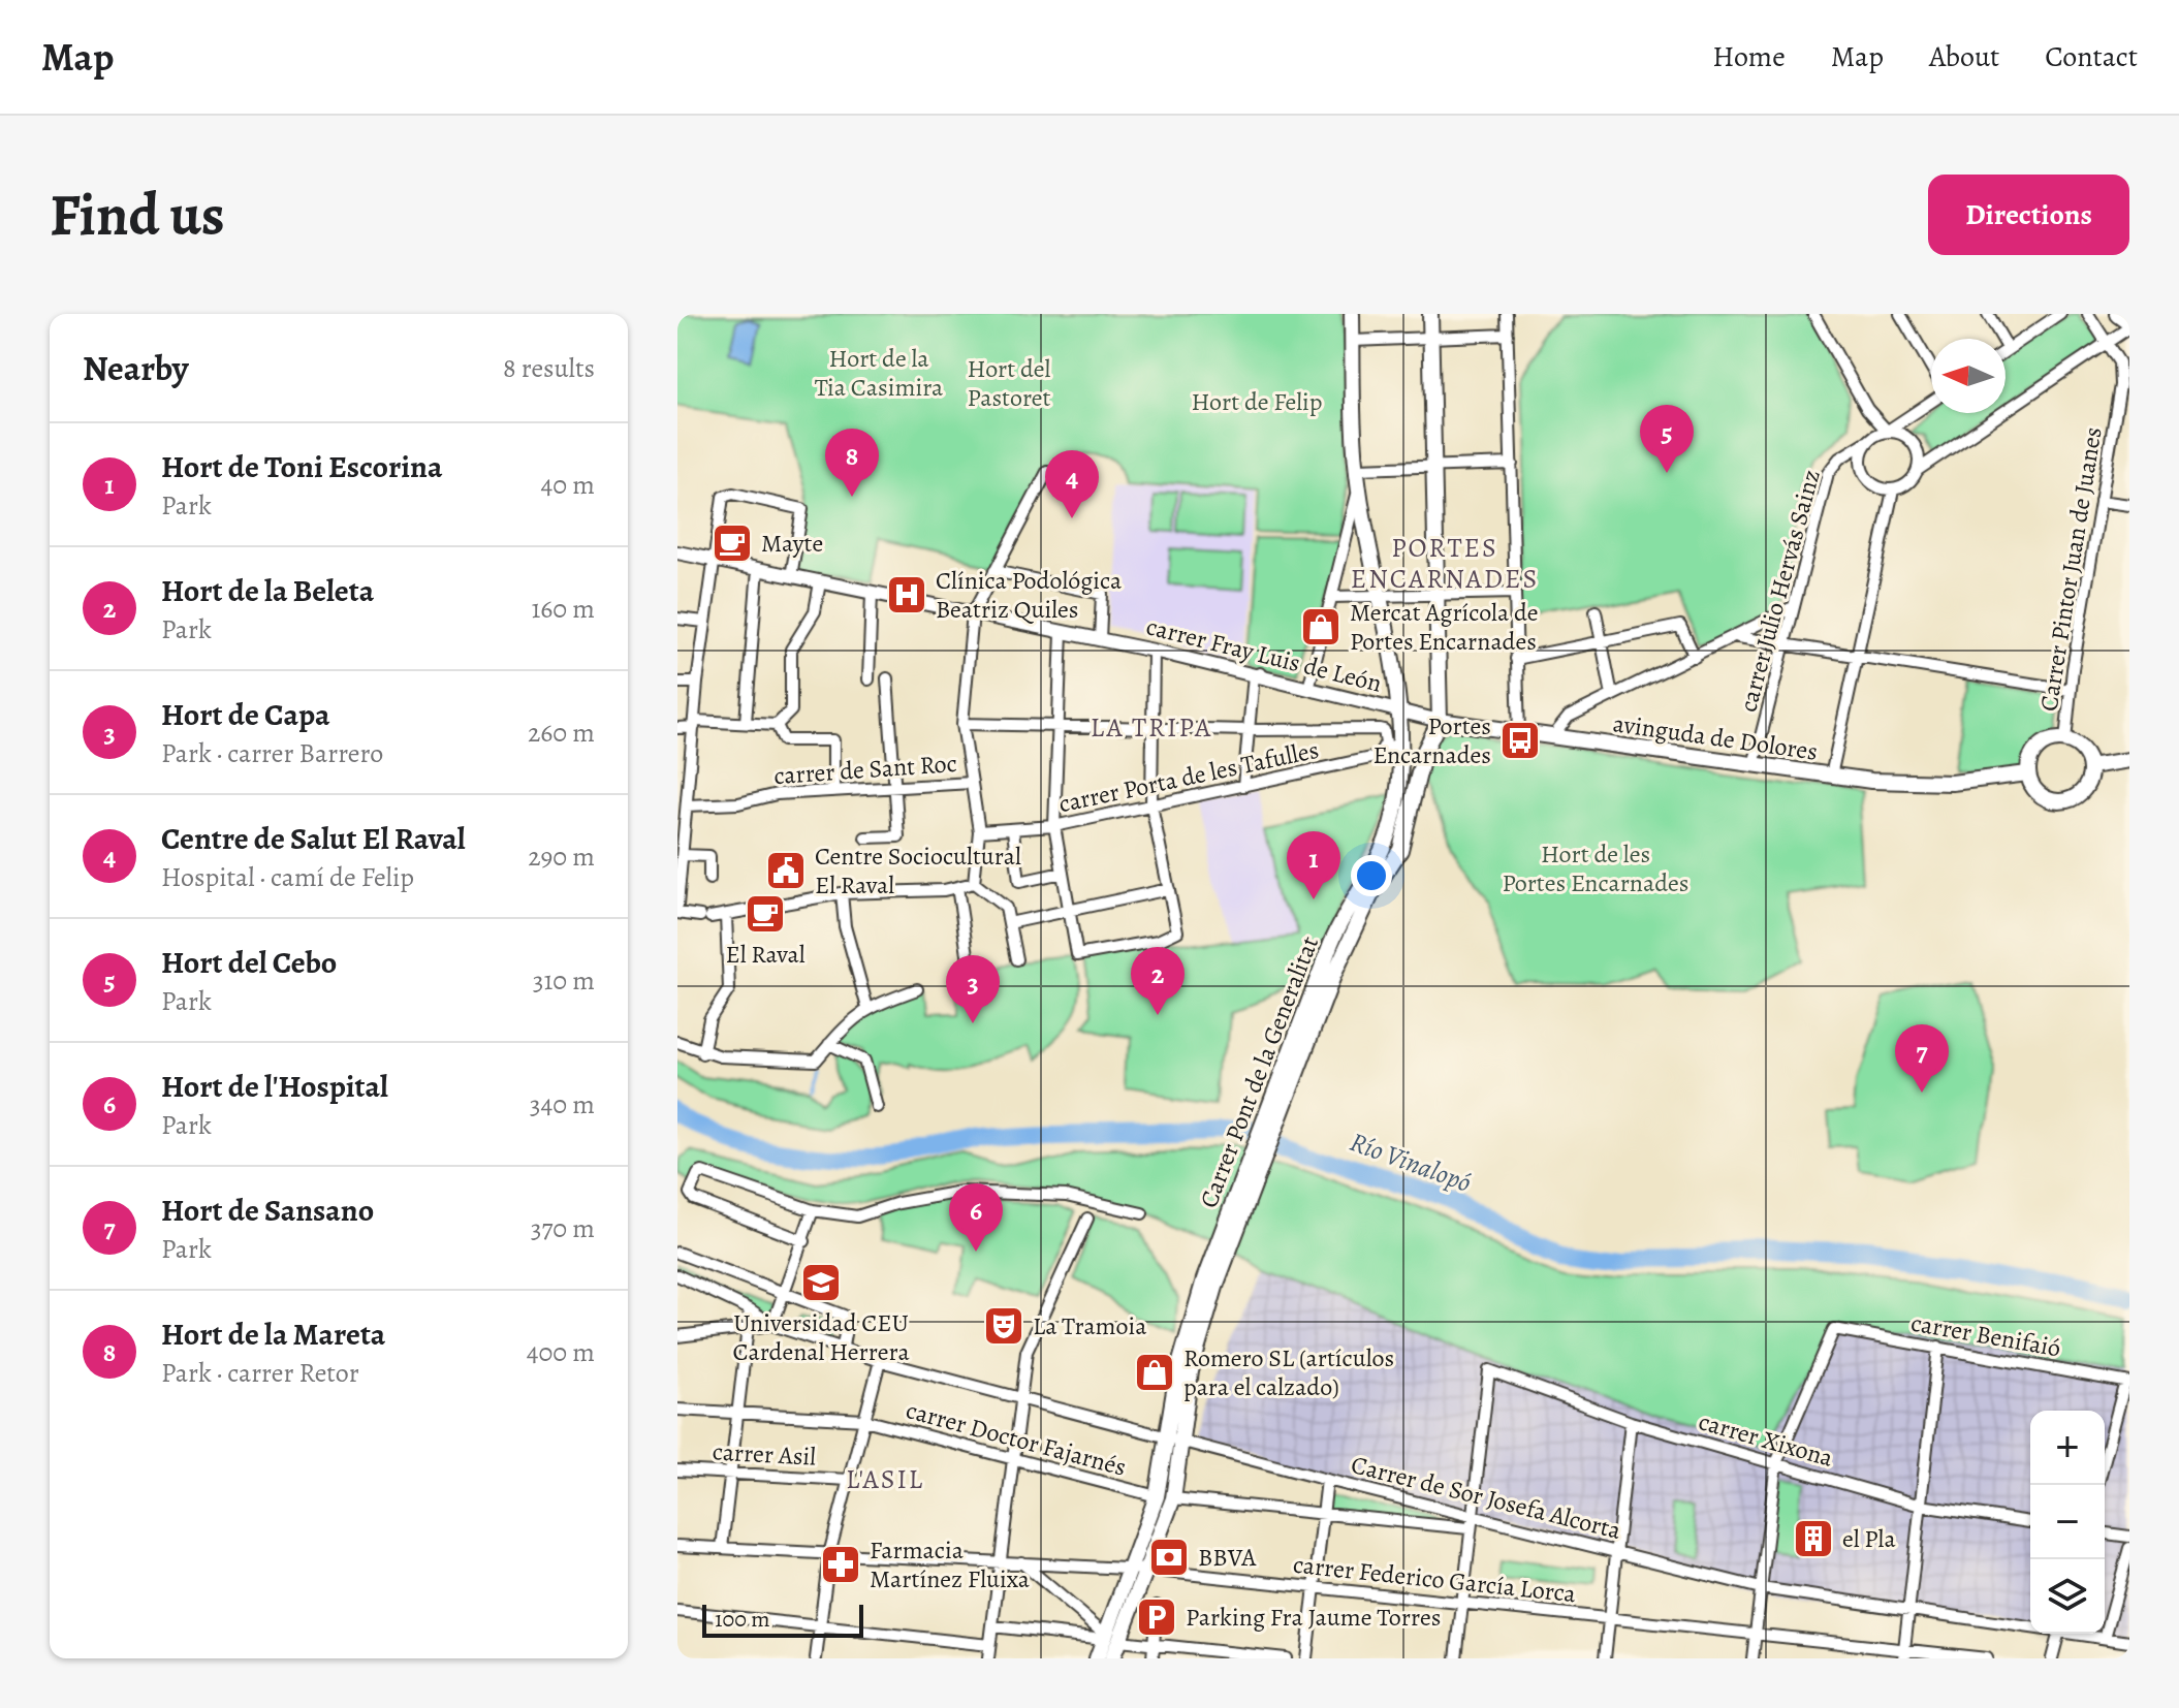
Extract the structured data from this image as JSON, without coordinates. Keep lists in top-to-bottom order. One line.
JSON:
{"streets":{"main road":["avinguda de Dolores","Carrer Pont de la Generalitat"],"street":["Carrer Pintor Juan de Juanes","carrer Julio Hervás Sainz","carrer Fray Luis de León","carrer de Sant Roc","carrer Porta de les Tafulles","carrer Benifaió","carrer Doctor Fajarnés","carrer Xixona","carrer Asil","Carrer de Sor Josefa Alcorta","carrer Federico García Lorca"]},"crossings":[["Carrer Pintor Juan de Juanes","avinguda de Dolores"],["carrer Julio Hervás Sainz","avinguda de Dolores"],["carrer Fray Luis de León","avinguda de Dolores"],["carrer Fray Luis de León","Carrer Pont de la Generalitat"],["avinguda de Dolores","Carrer Pont de la Generalitat"],["carrer Porta de les Tafulles","Carrer Pont de la Generalitat"],["carrer Benifaió","carrer Xixona"],["carrer Xixona","Carrer de Sor Josefa Alcorta"]],"districts":["PORTES ENCARNADES","LA TRIPA","L'ASIL"],"water":["Río Vinalopó"],"parks":["Hort de la Tia Casimira","Hort del Pastoret","Hort de Felip","Hort de les Portes Encarnades"],"places":{"cafe":["Mayte","El Raval"],"hospital":["Clínica Podológica Beatriz Quiles"],"shop":["Mercat Agrícola de Portes Encarnades","Romero SL (artículos para el calzado)"],"bus stop":["Portes Encarnades"],"public building":["Centre Sociocultural El Raval"],"school or university":["Universidad CEU Cardenal Herrera"],"theatre":["La Tramoia"],"building":["el Pla"],"bank":["BBVA"],"pharmacy":["Farmacia Martínez Fluixa"],"parking":["Parking Fra Jaume Torres"]},"scale_bar":"100 m","north":"left","page":{"header":"Map","nav":["Home","Map","About","Contact"],"buttons":"Directions","title":"Find us","heading":["Nearby","8 results"],"pins":["5","8","4","1","2","3","7","6"],"list":[{"mark":"1","name":"Hort de Toni Escorina","note":"Park","value":"40 m"},{"mark":"2","name":"Hort de la Beleta","note":"Park","value":"160 m"},{"mark":"3","name":"Hort de Capa","note":"Park · carrer Barrero","value":"260 m"},{"mark":"4","name":"Centre de Salut El Raval","note":"Hospital · camí de Felip","value":"290 m"},{"mark":"5","name":"Hort del Cebo","note":"Park","value":"310 m"},{"mark":"6","name":"Hort de l'Hospital","note":"Park","value":"340 m"},{"mark":"7","name":"Hort de Sansano","note":"Park","value":"370 m"},{"mark":"8","name":"Hort de la Mareta","note":"Park · carrer Retor","value":"400 m"}],"map_buttons":["+","−"],"scale":"100 m"}}
